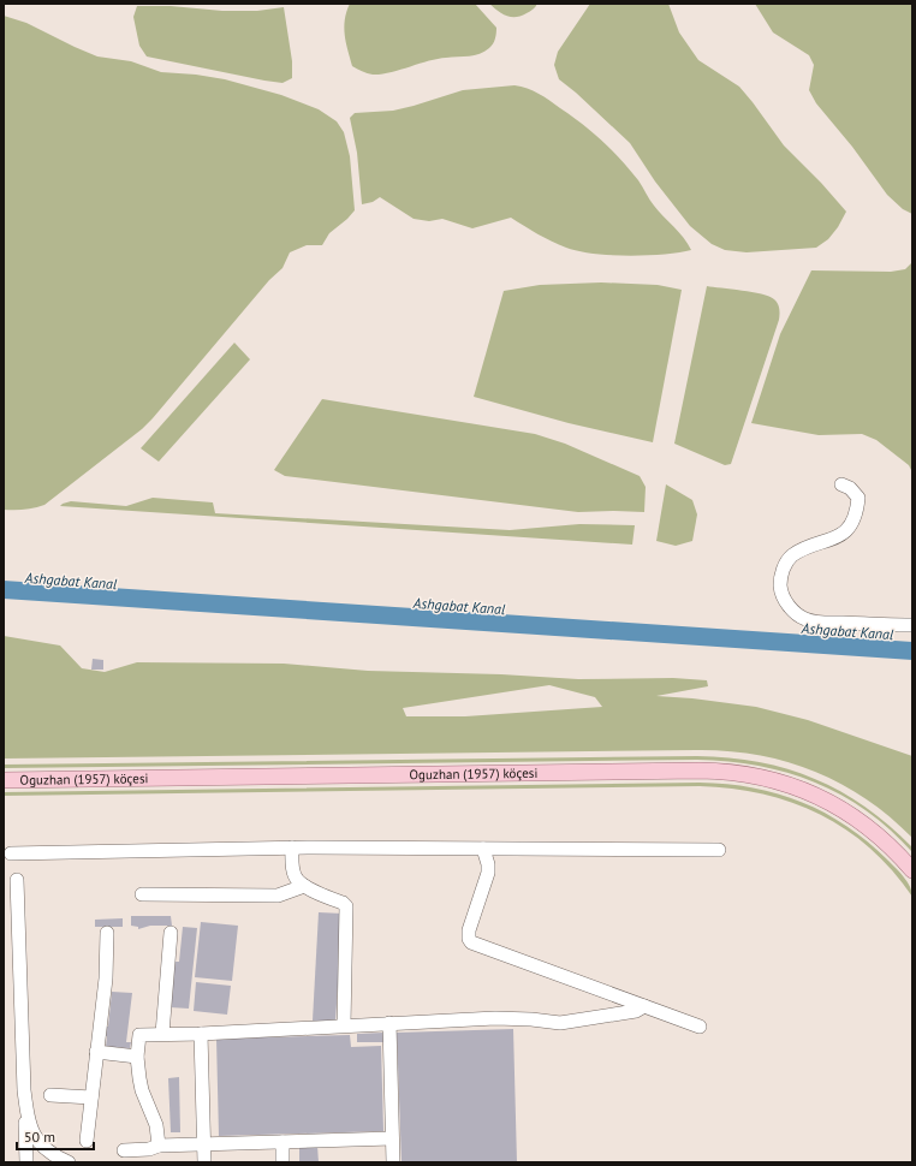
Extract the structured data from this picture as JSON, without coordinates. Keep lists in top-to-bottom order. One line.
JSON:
{"streets":{"main road":["Oguzhan (1957) köçesi"]},"water":["Ashgabat Kanal"],"scale_bar":"50 m"}
